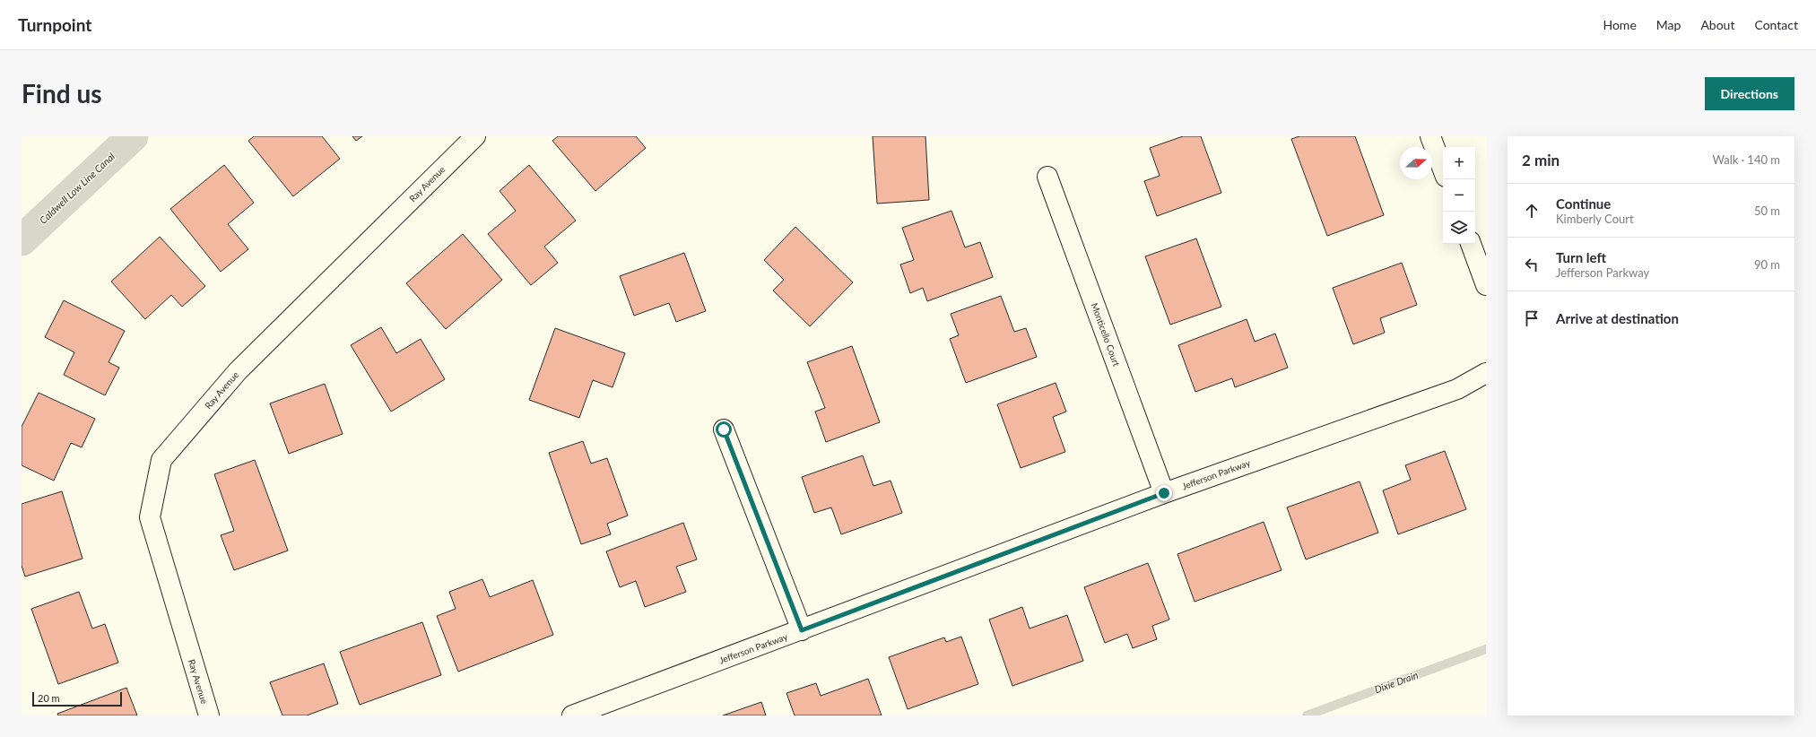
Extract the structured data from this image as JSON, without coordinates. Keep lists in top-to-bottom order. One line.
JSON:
{"streets":{"street":["Ray Avenue","Monticello Court","Jefferson Parkway"]},"crossings":[["Monticello Court","Jefferson Parkway"]],"water":["Caldwell Low Line Canal","Dixie Drain"],"scale_bar":"20 m","north":"right","page":{"header":"Turnpoint","nav":["Home","Map","About","Contact"],"buttons":"Directions","title":"Find us","heading":["2 min","Walk · 140 m"],"map_buttons":["+","−"],"list":[["Continue","Kimberly Court","50 m"],["Turn left","Jefferson Parkway","90 m"],"Arrive at destination"],"scale":"20 m"}}
